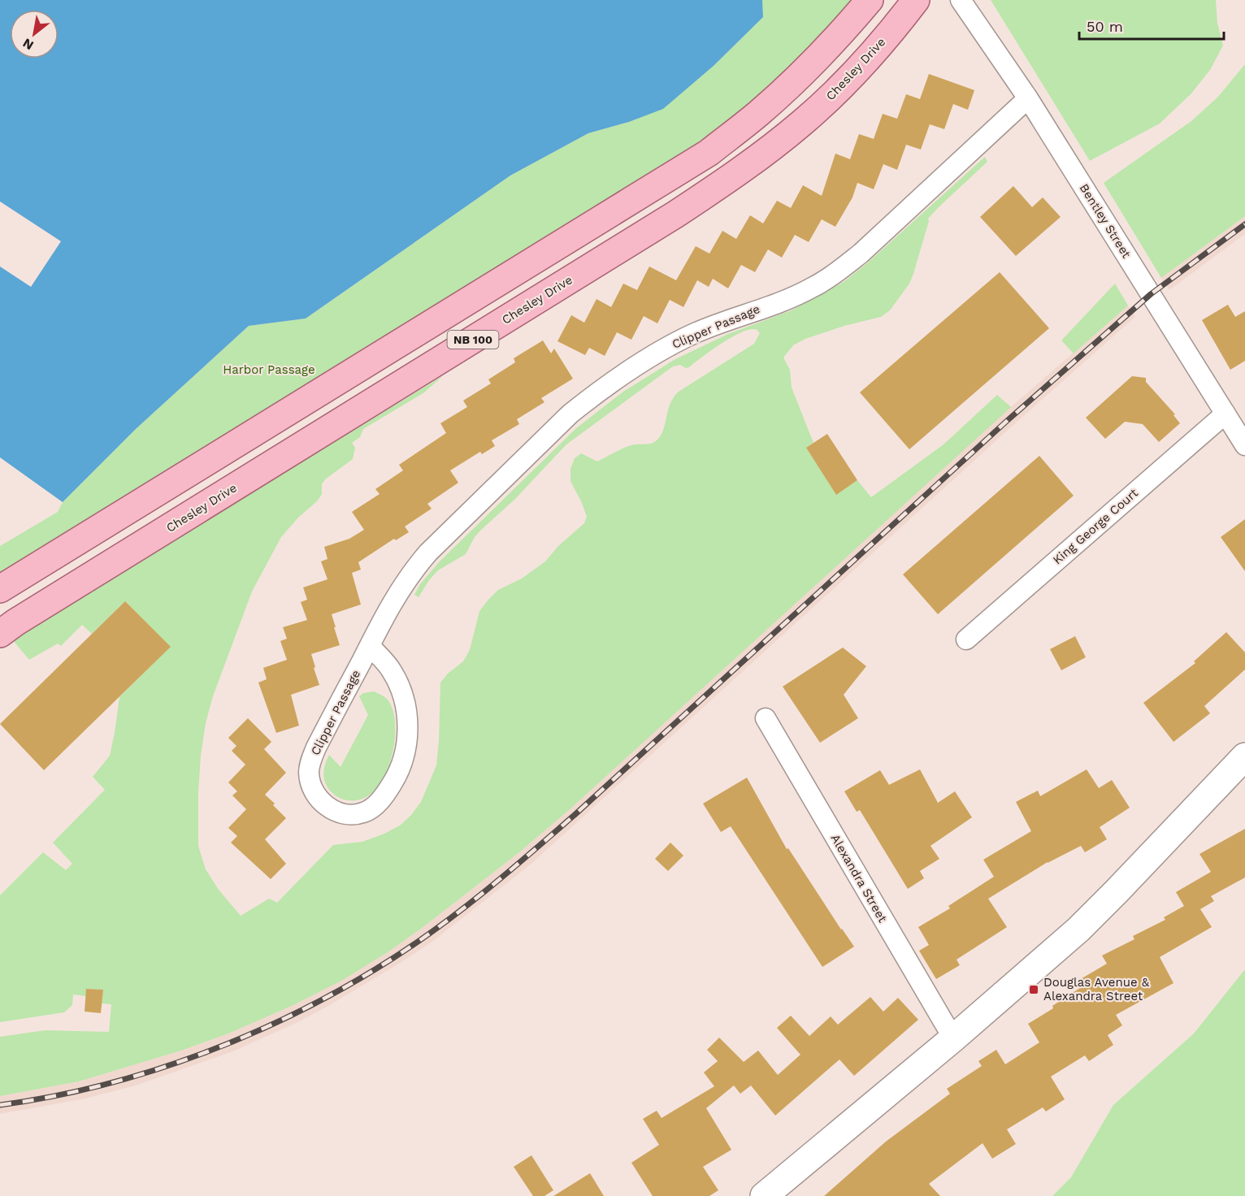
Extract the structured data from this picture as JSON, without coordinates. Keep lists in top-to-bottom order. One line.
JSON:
{"streets":{"main road":["Chesley Drive","NB 100"],"street":["Bentley Street","Clipper Passage","King George Court","Alexandra Street"]},"crossings":[["Bentley Street","Clipper Passage"],["Bentley Street","King George Court"]],"parks":["Harbor Passage"],"places":{"transit":["Douglas Avenue & Alexandra Street"]},"scale_bar":"50 m","north":"bottom left"}
